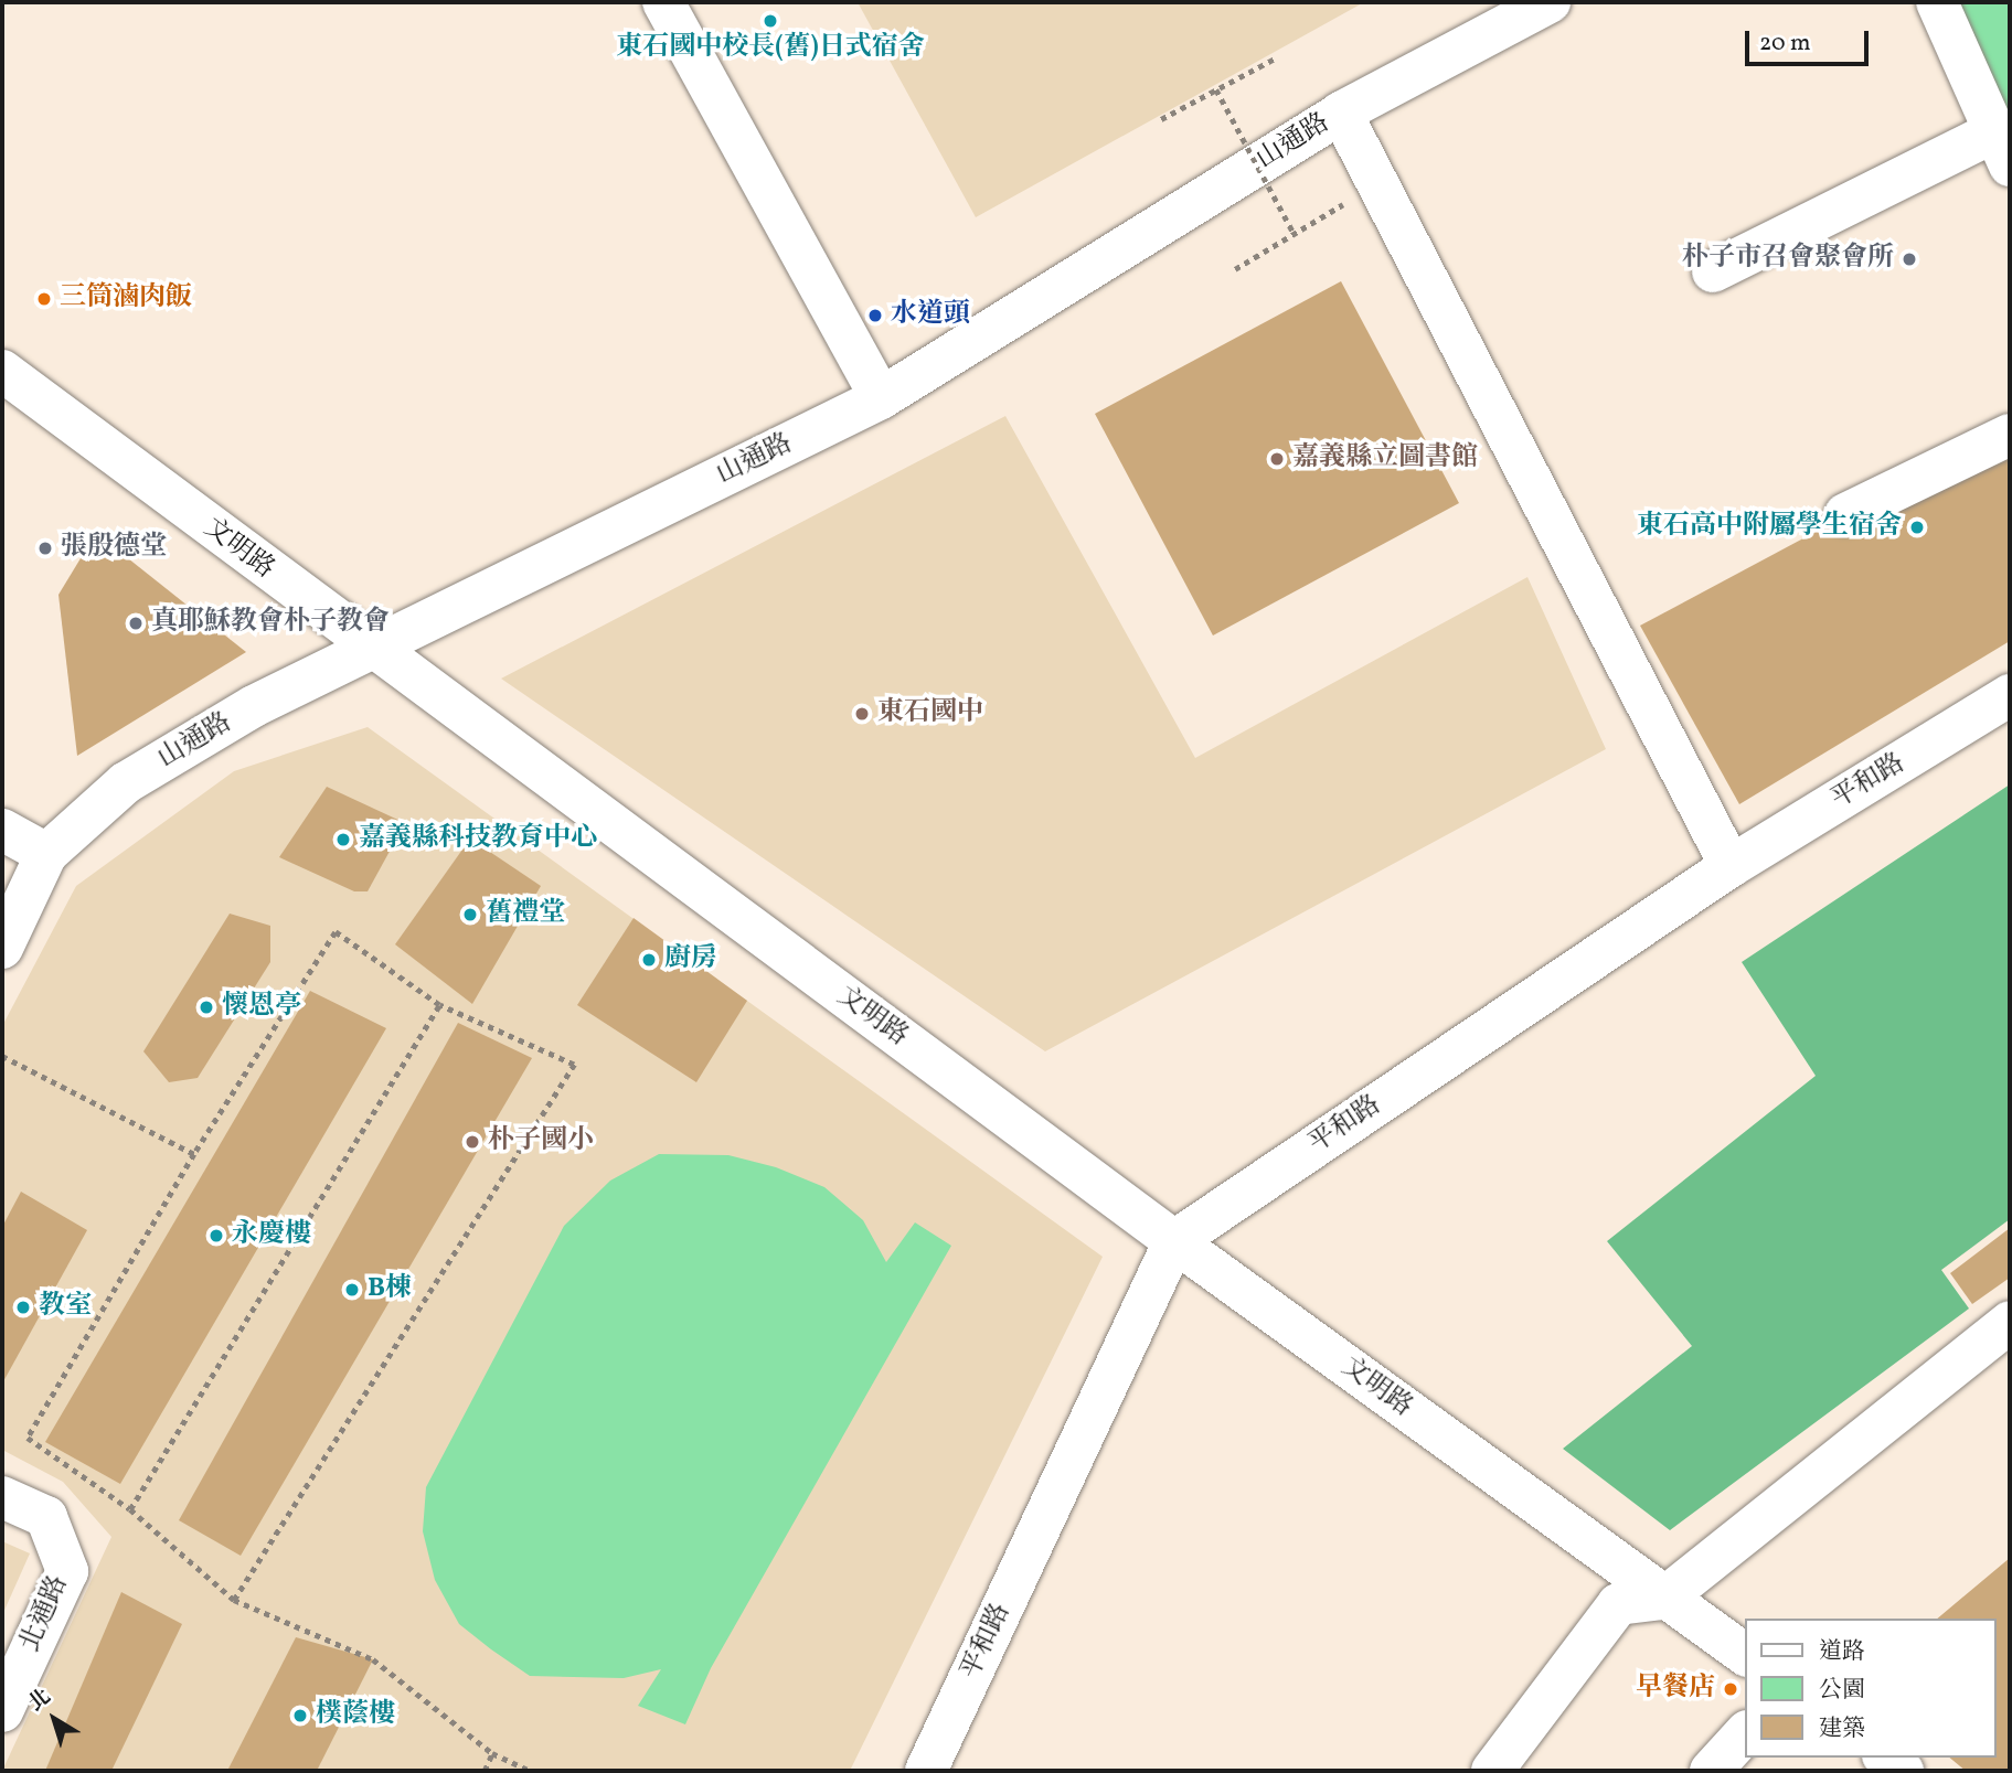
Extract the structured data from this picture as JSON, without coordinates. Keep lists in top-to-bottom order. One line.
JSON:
{"streets":{"street":["山通路","文明路","平和路","北通路"]},"crossings":[["山通路","文明路"],["文明路","平和路"]],"places":["東石國中校長(舊)日式宿舍","朴子市召會聚會所","三筒滷肉飯","水道頭","嘉義縣立圖書館","東石高中附屬學生宿舍","張殷德堂","真耶穌教會朴子教會","東石國中","嘉義縣科技教育中心","舊禮堂","廚房","懷恩亭","朴子國小","永慶樓","B棟","教室","早餐店","樸蔭樓"],"legend":["道路","公園","建築"],"scale_bar":"20 m","north":"top left"}
